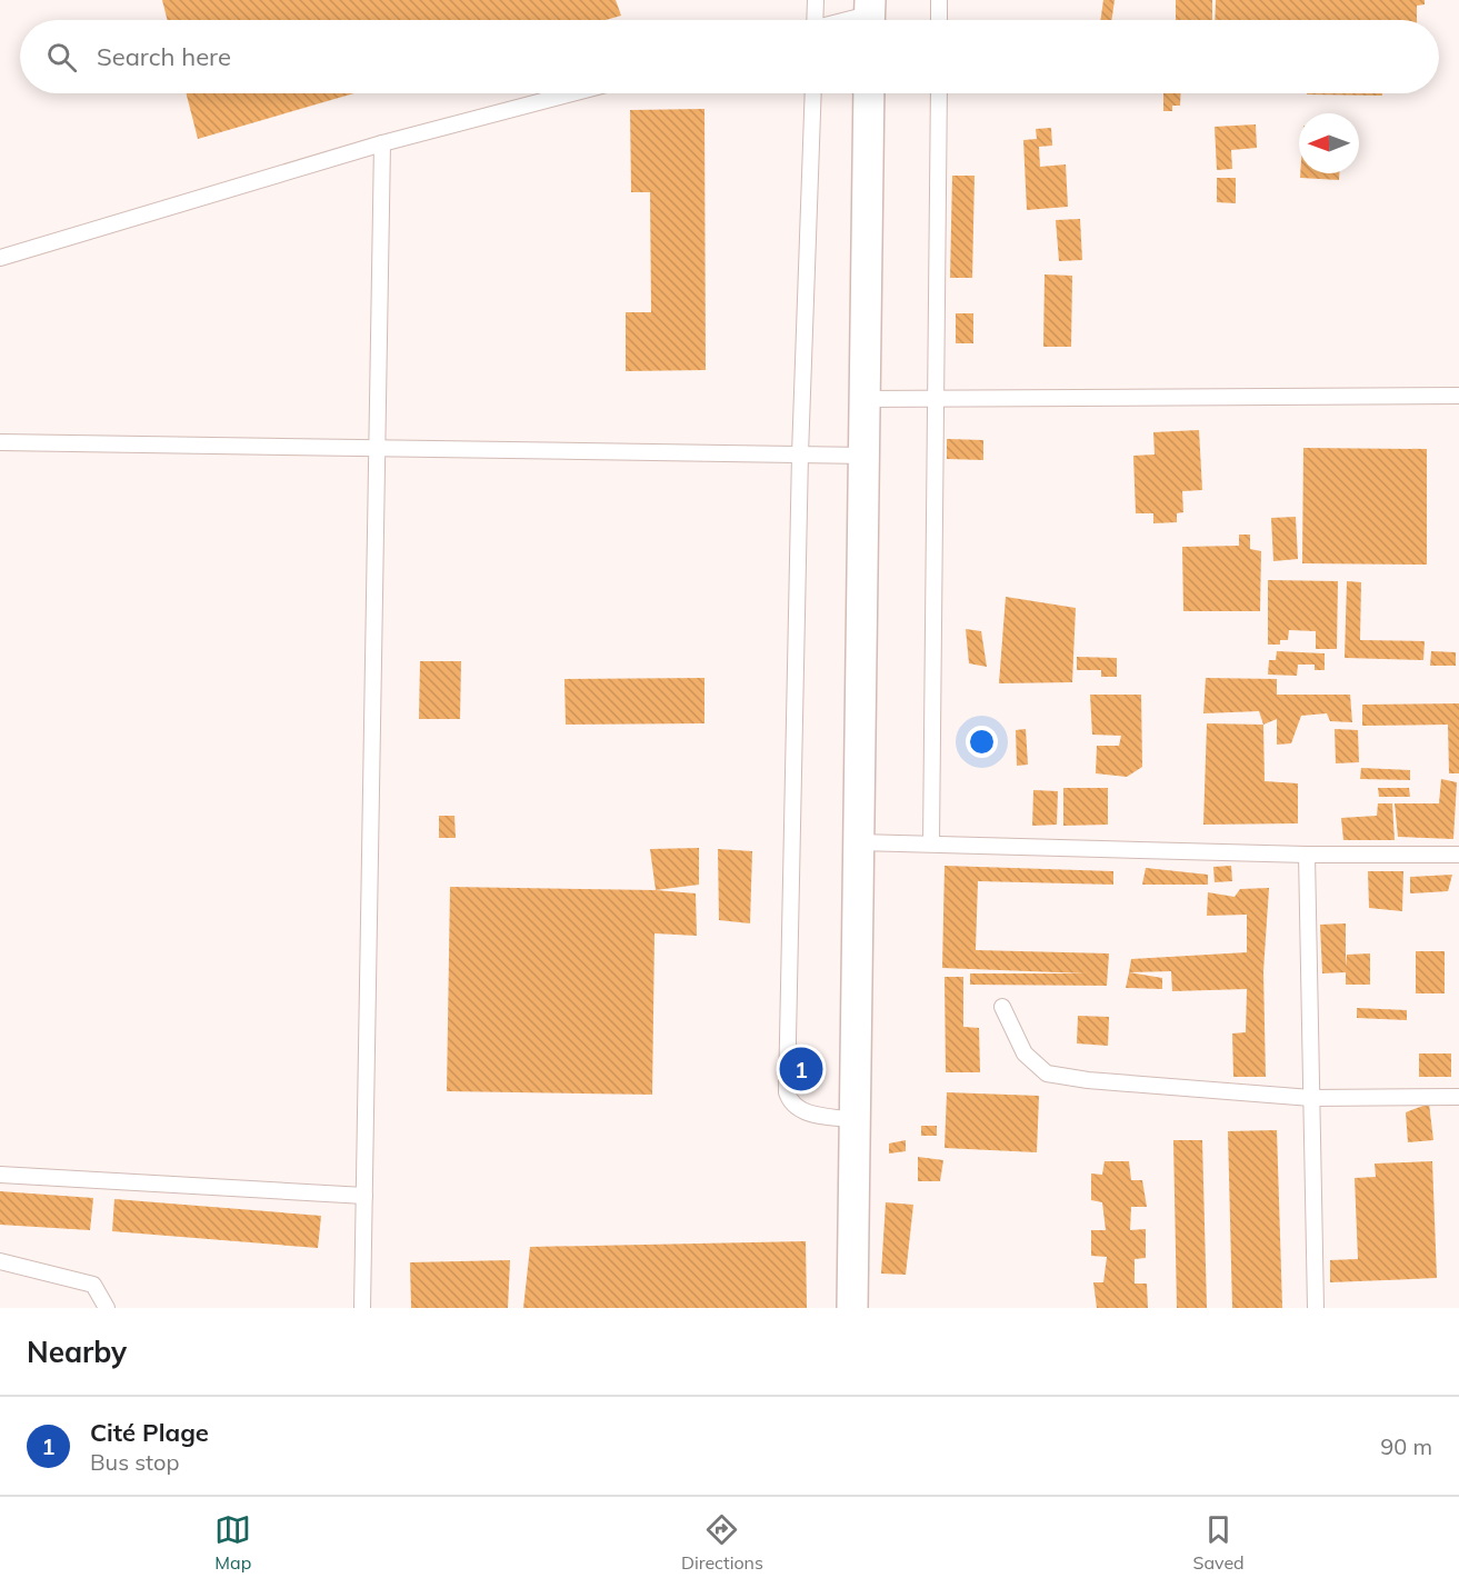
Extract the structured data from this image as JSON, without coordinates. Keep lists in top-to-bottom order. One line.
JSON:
{"north":"left","page":{"search":"Search here","pins":"1","heading":"Nearby","list":[{"mark":"1","name":"Cité Plage","note":"Bus stop","value":"90 m"}],"nav":["Map","Directions","Saved"]}}
